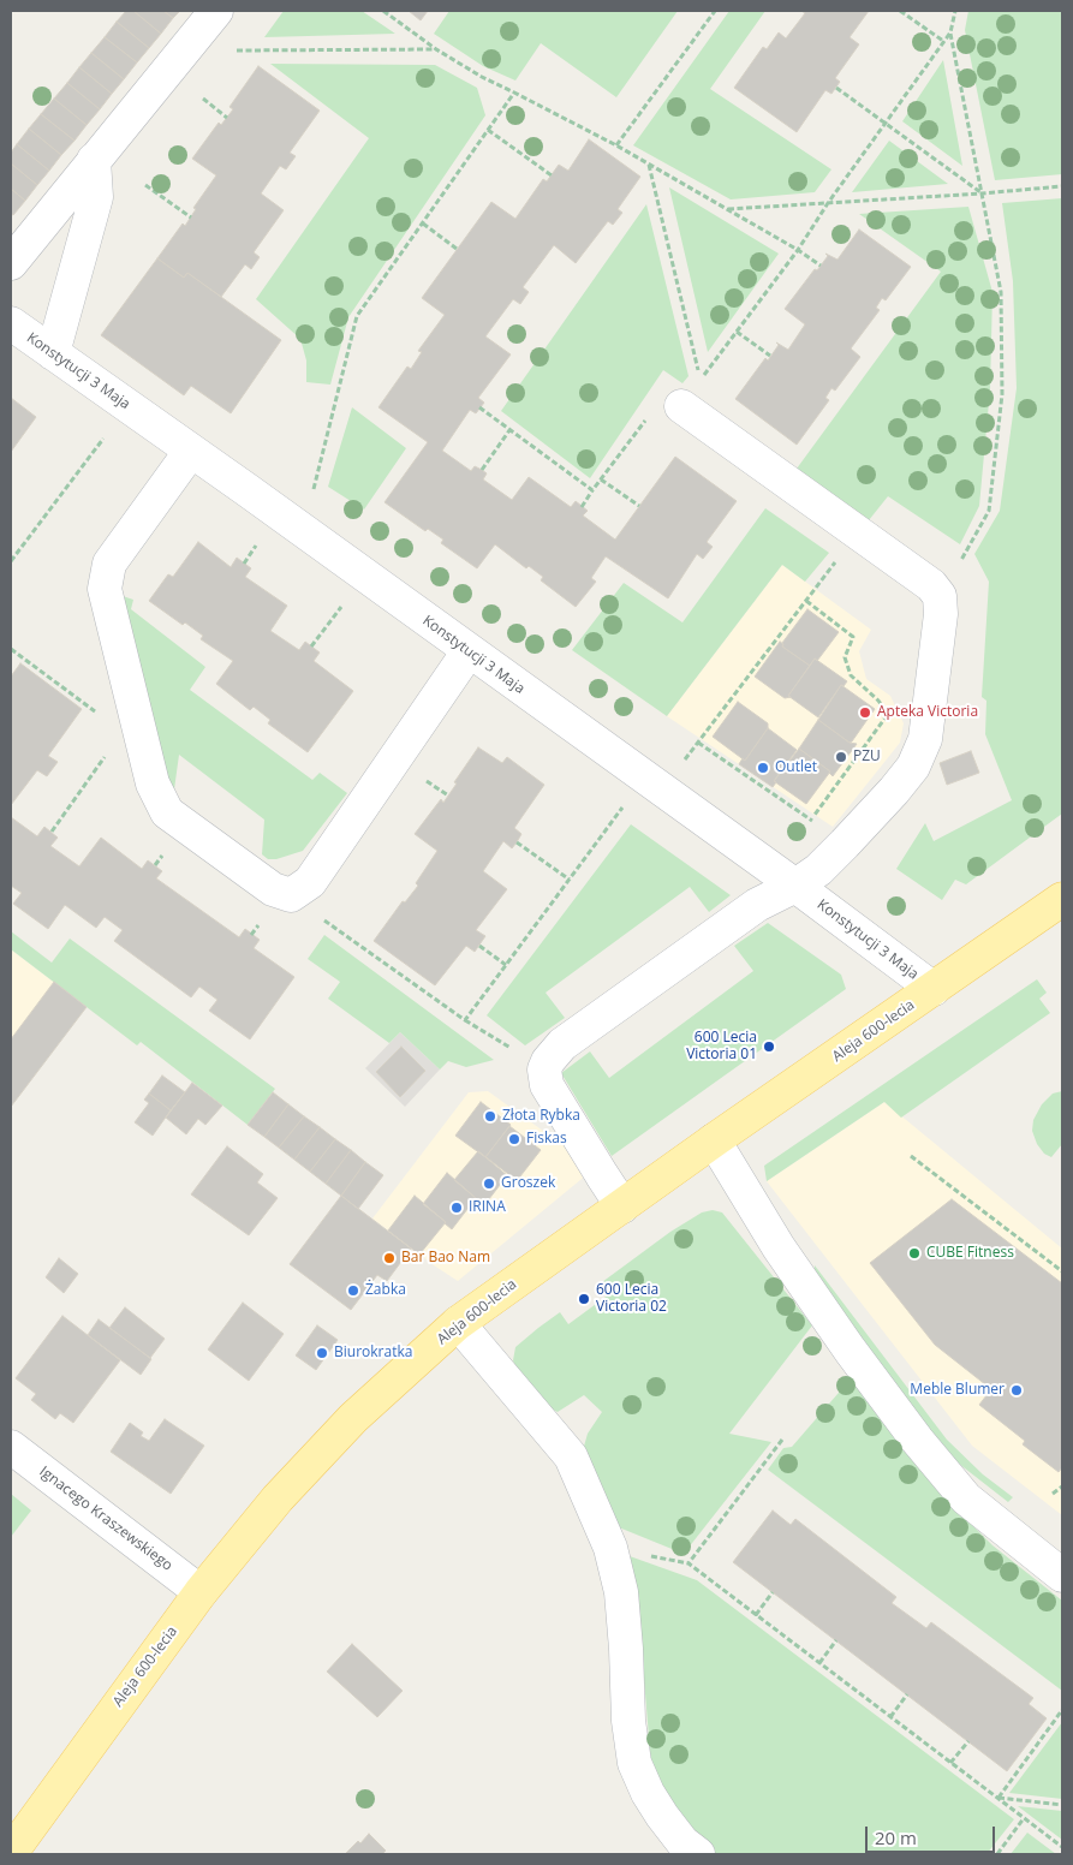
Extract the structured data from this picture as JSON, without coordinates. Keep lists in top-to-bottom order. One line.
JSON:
{"streets":{"main road":["Aleja 600-lecia"],"street":["Konstytucji 3 Maja","Ignacego Kraszewskiego"]},"crossings":[["Konstytucji 3 Maja","Aleja 600-lecia"],["Aleja 600-lecia","Ignacego Kraszewskiego"]],"places":["Apteka Victoria","PZU","Outlet","600 Lecia Victoria 01","Złota Rybka","Fiskas","Groszek","IRINA","CUBE Fitness","Bar Bao Nam","Żabka","600 Lecia Victoria 02","Biurokratka","Meble Blumer"],"scale_bar":"20 m"}
